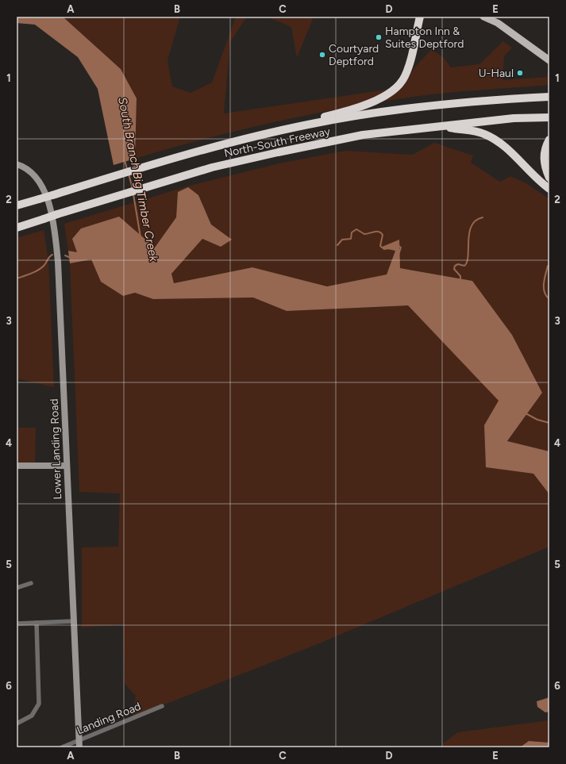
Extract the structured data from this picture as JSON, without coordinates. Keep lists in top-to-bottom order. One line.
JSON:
{"streets":{"highway":["North-South Freeway"],"main road":["Lower Landing Road"],"street":["Landing Road"]},"crossings":[["Lower Landing Road","Landing Road"]],"water":["South Branch Big Timber Creek"],"places":["Hampton Inn & Suites Deptford","Courtyard Deptford","U-Haul"],"grid":{"columns":["A","B","C","D","E"],"rows":["1","2","3","4","5","6"]}}
